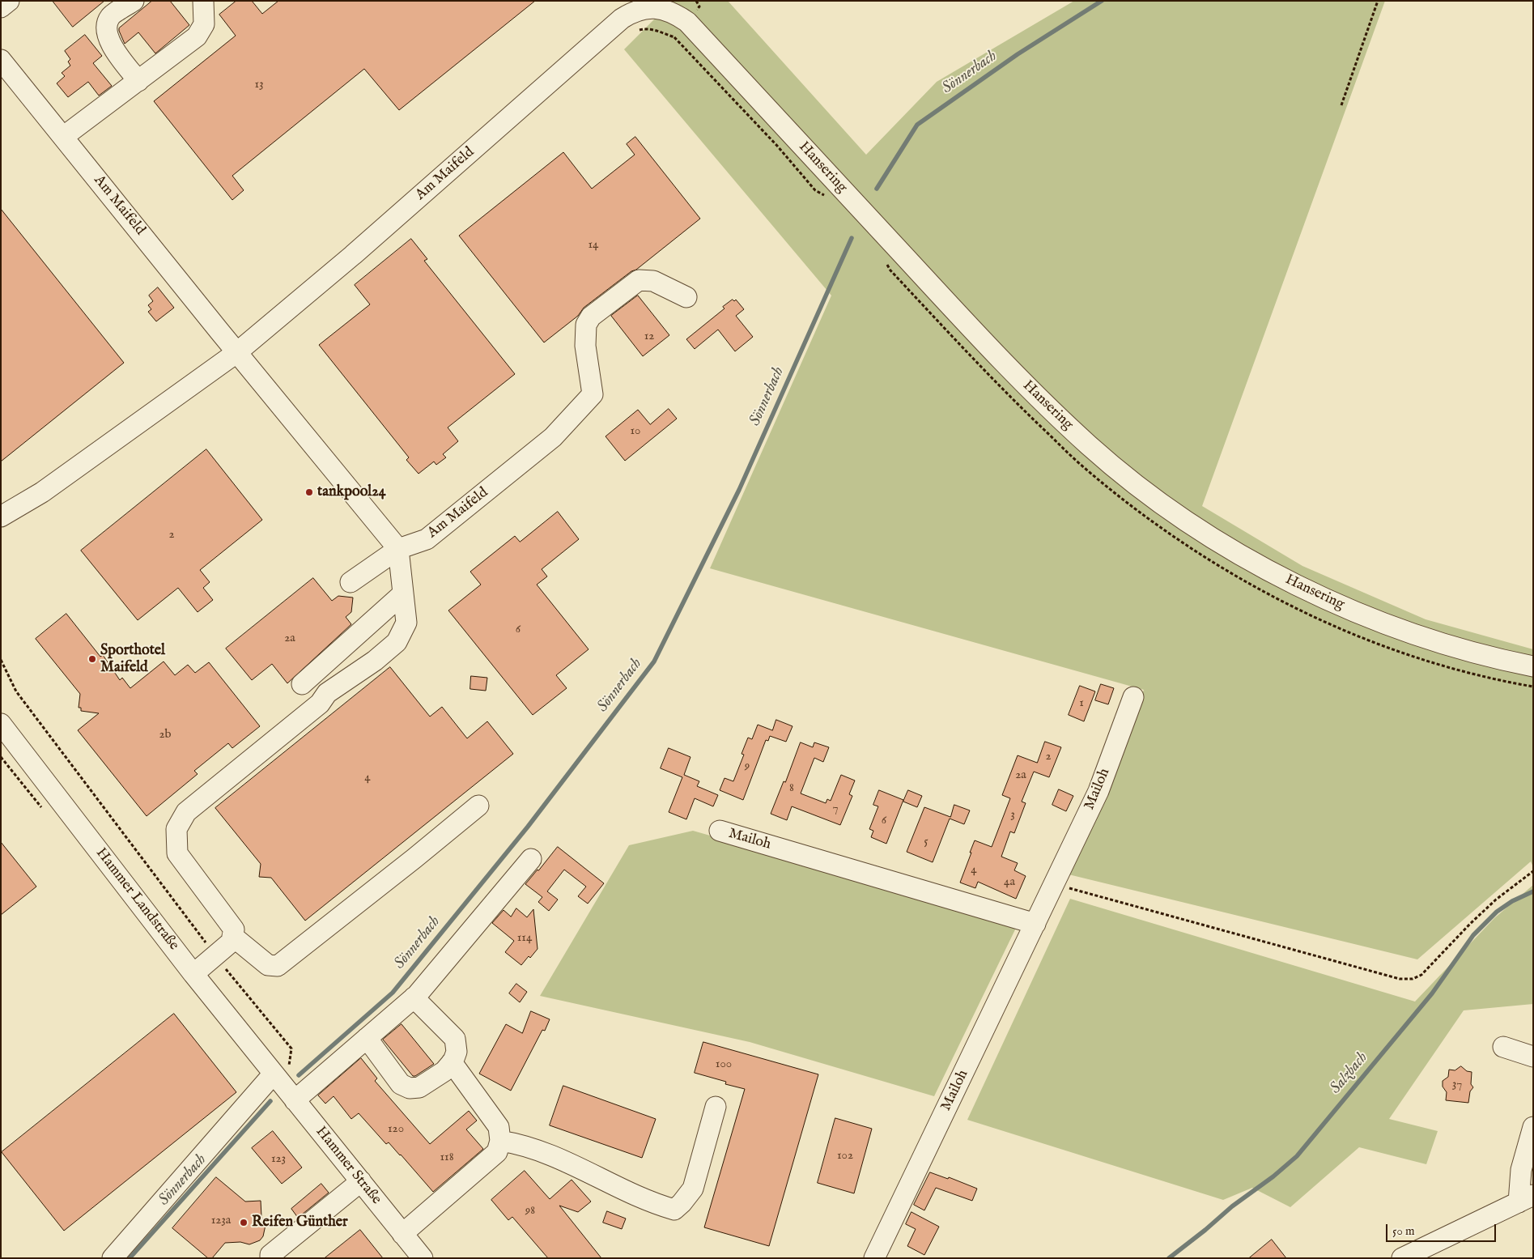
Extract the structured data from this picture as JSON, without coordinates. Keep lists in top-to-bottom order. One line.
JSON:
{"streets":{"street":["Hansering","Am Maifeld","Mailoh","Hammer Landstraße","Hammer Straße"]},"crossings":[["Hansering","Am Maifeld"],["Hammer Landstraße","Hammer Straße"]],"water":["Sönnerbach","Salzbach"],"places":["tankpool24","Sporthotel Maifeld","Reifen Günther"],"house_numbers":["13","14","12","10","2","6","2a","1","2b","2","9","2a","4","8","7","3","6","5","4","4a","114","100","37","120","102","118","123","98","123a"],"scale_bar":"50 m"}
